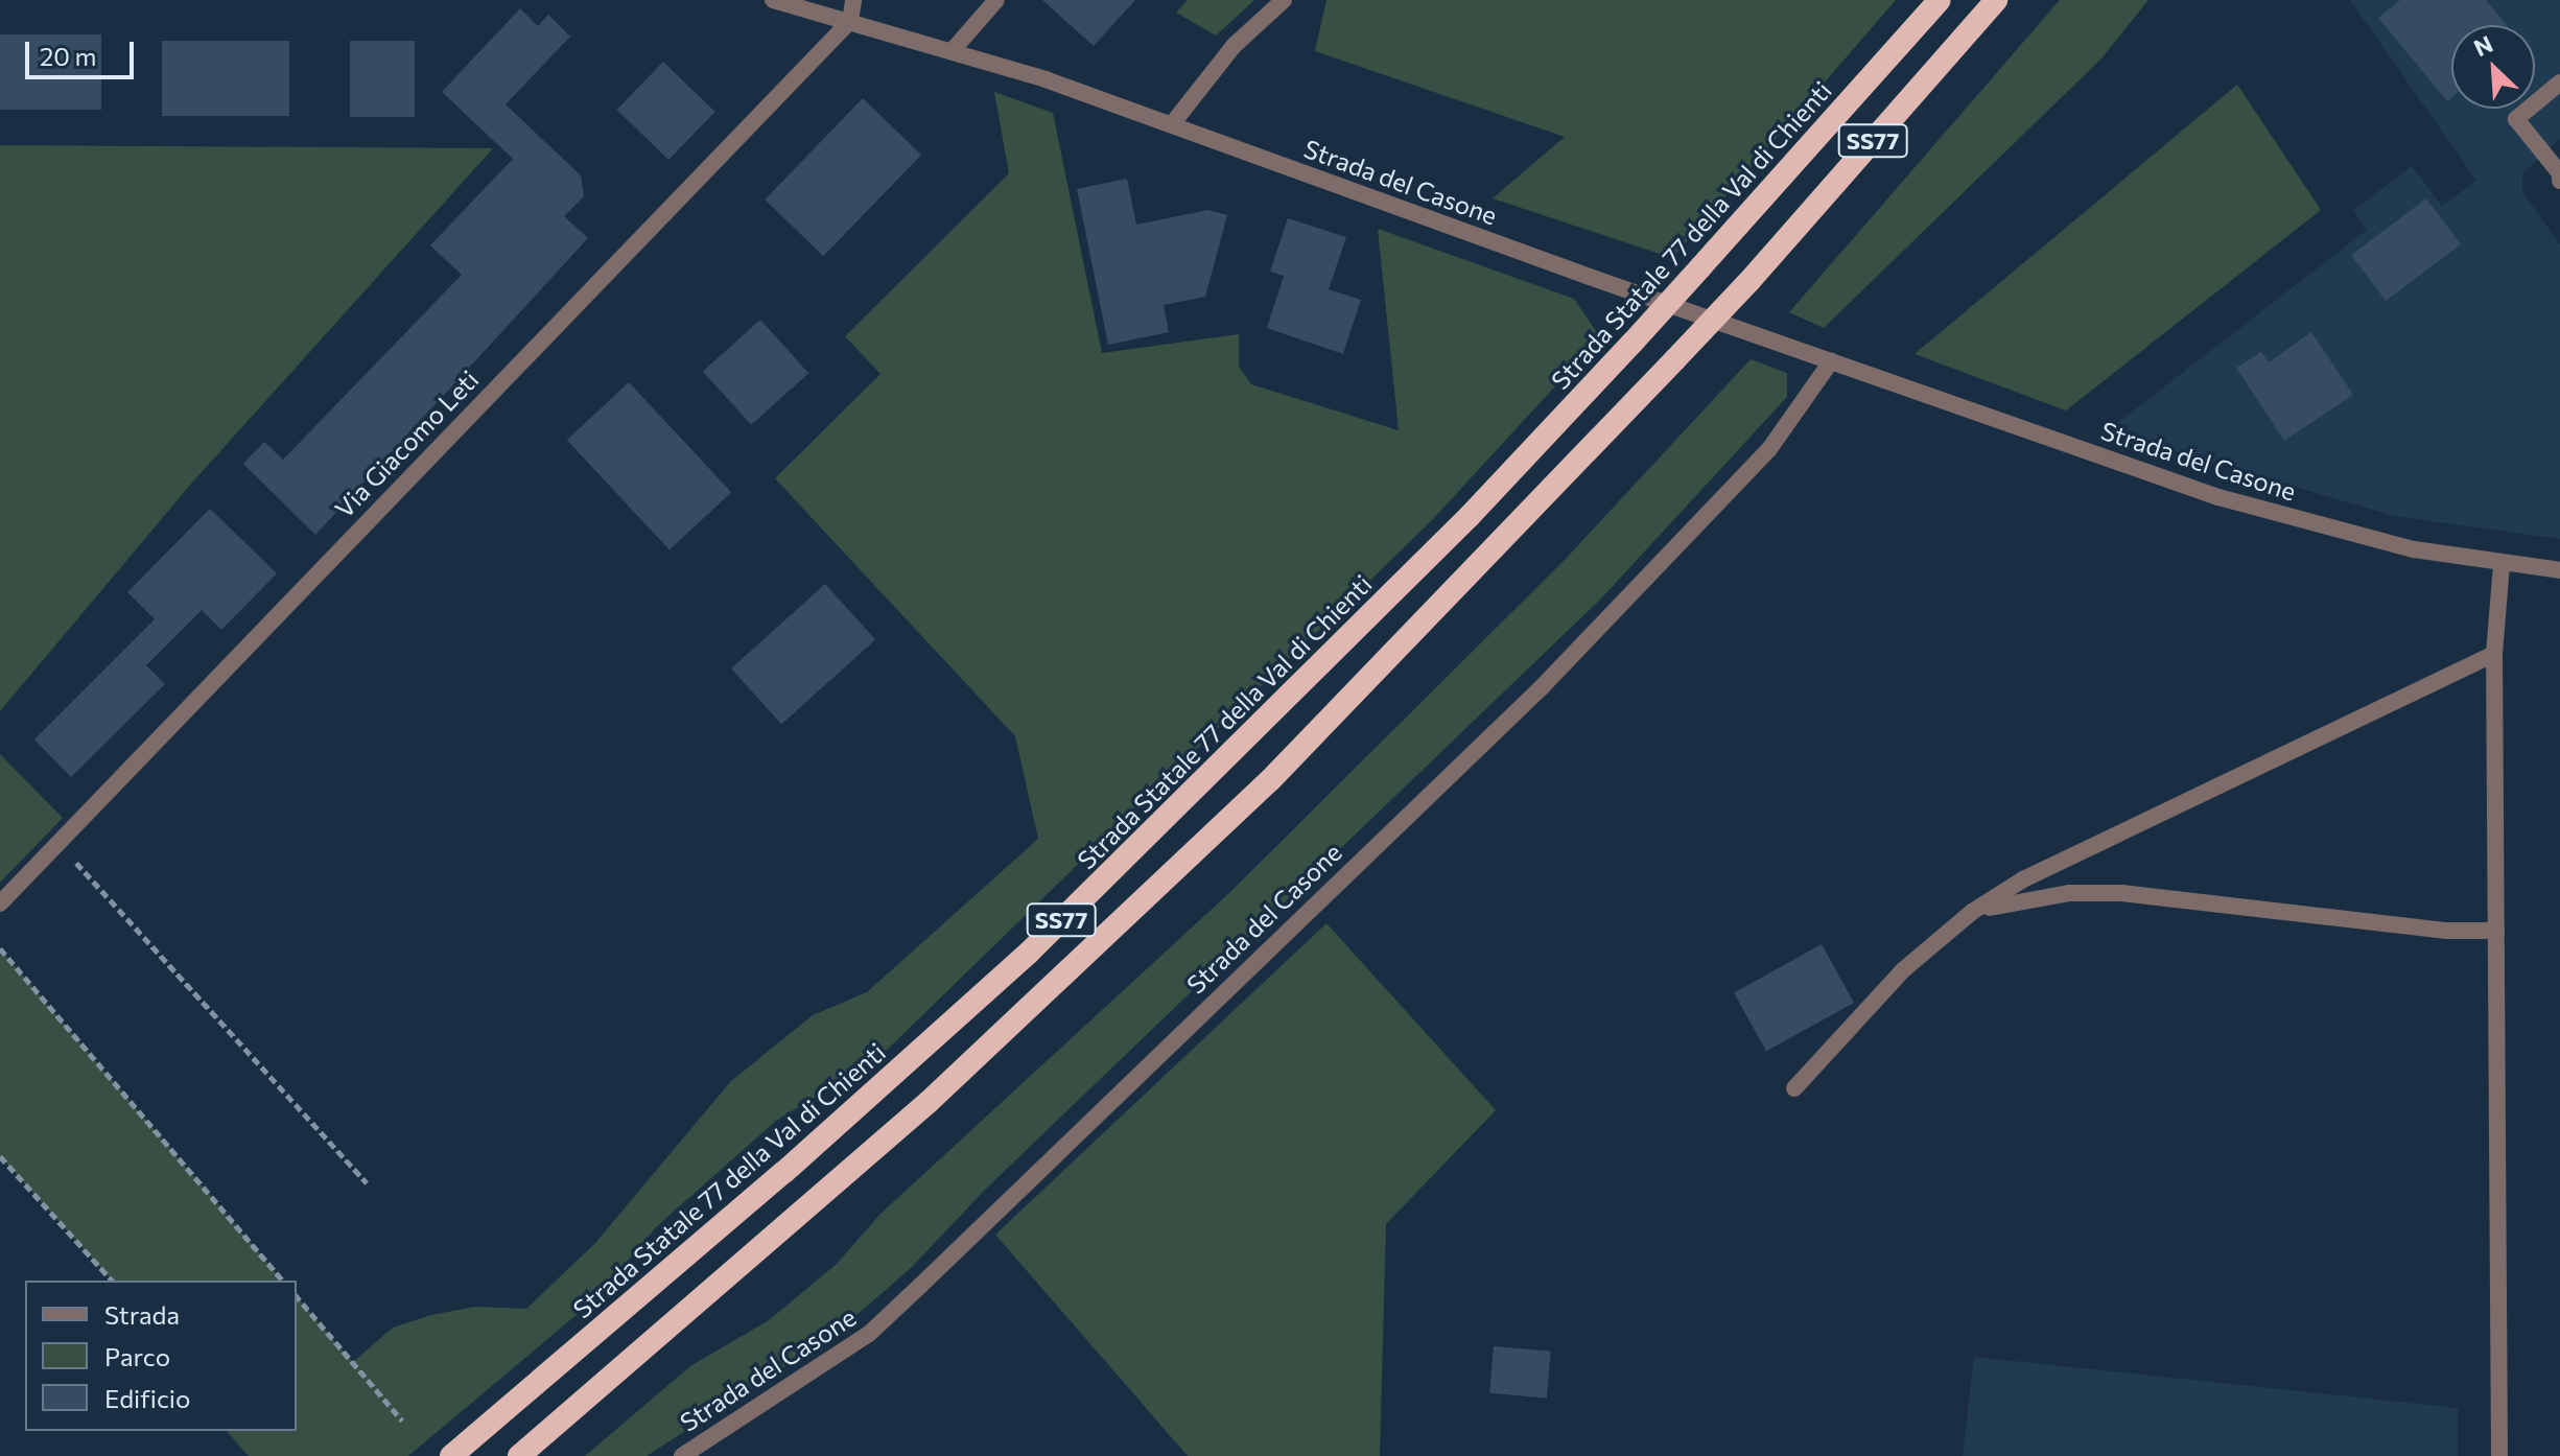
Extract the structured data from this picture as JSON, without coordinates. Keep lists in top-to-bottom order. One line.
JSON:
{"streets":{"highway":["SS77","Strada Statale 77 della Val di Chienti"],"street":["Strada del Casone","Via Giacomo Leti"]},"crossings":[["Strada del Casone","Via Giacomo Leti"]],"legend":["Strada","Parco","Edificio"],"scale_bar":"20 m","north":"top left"}
